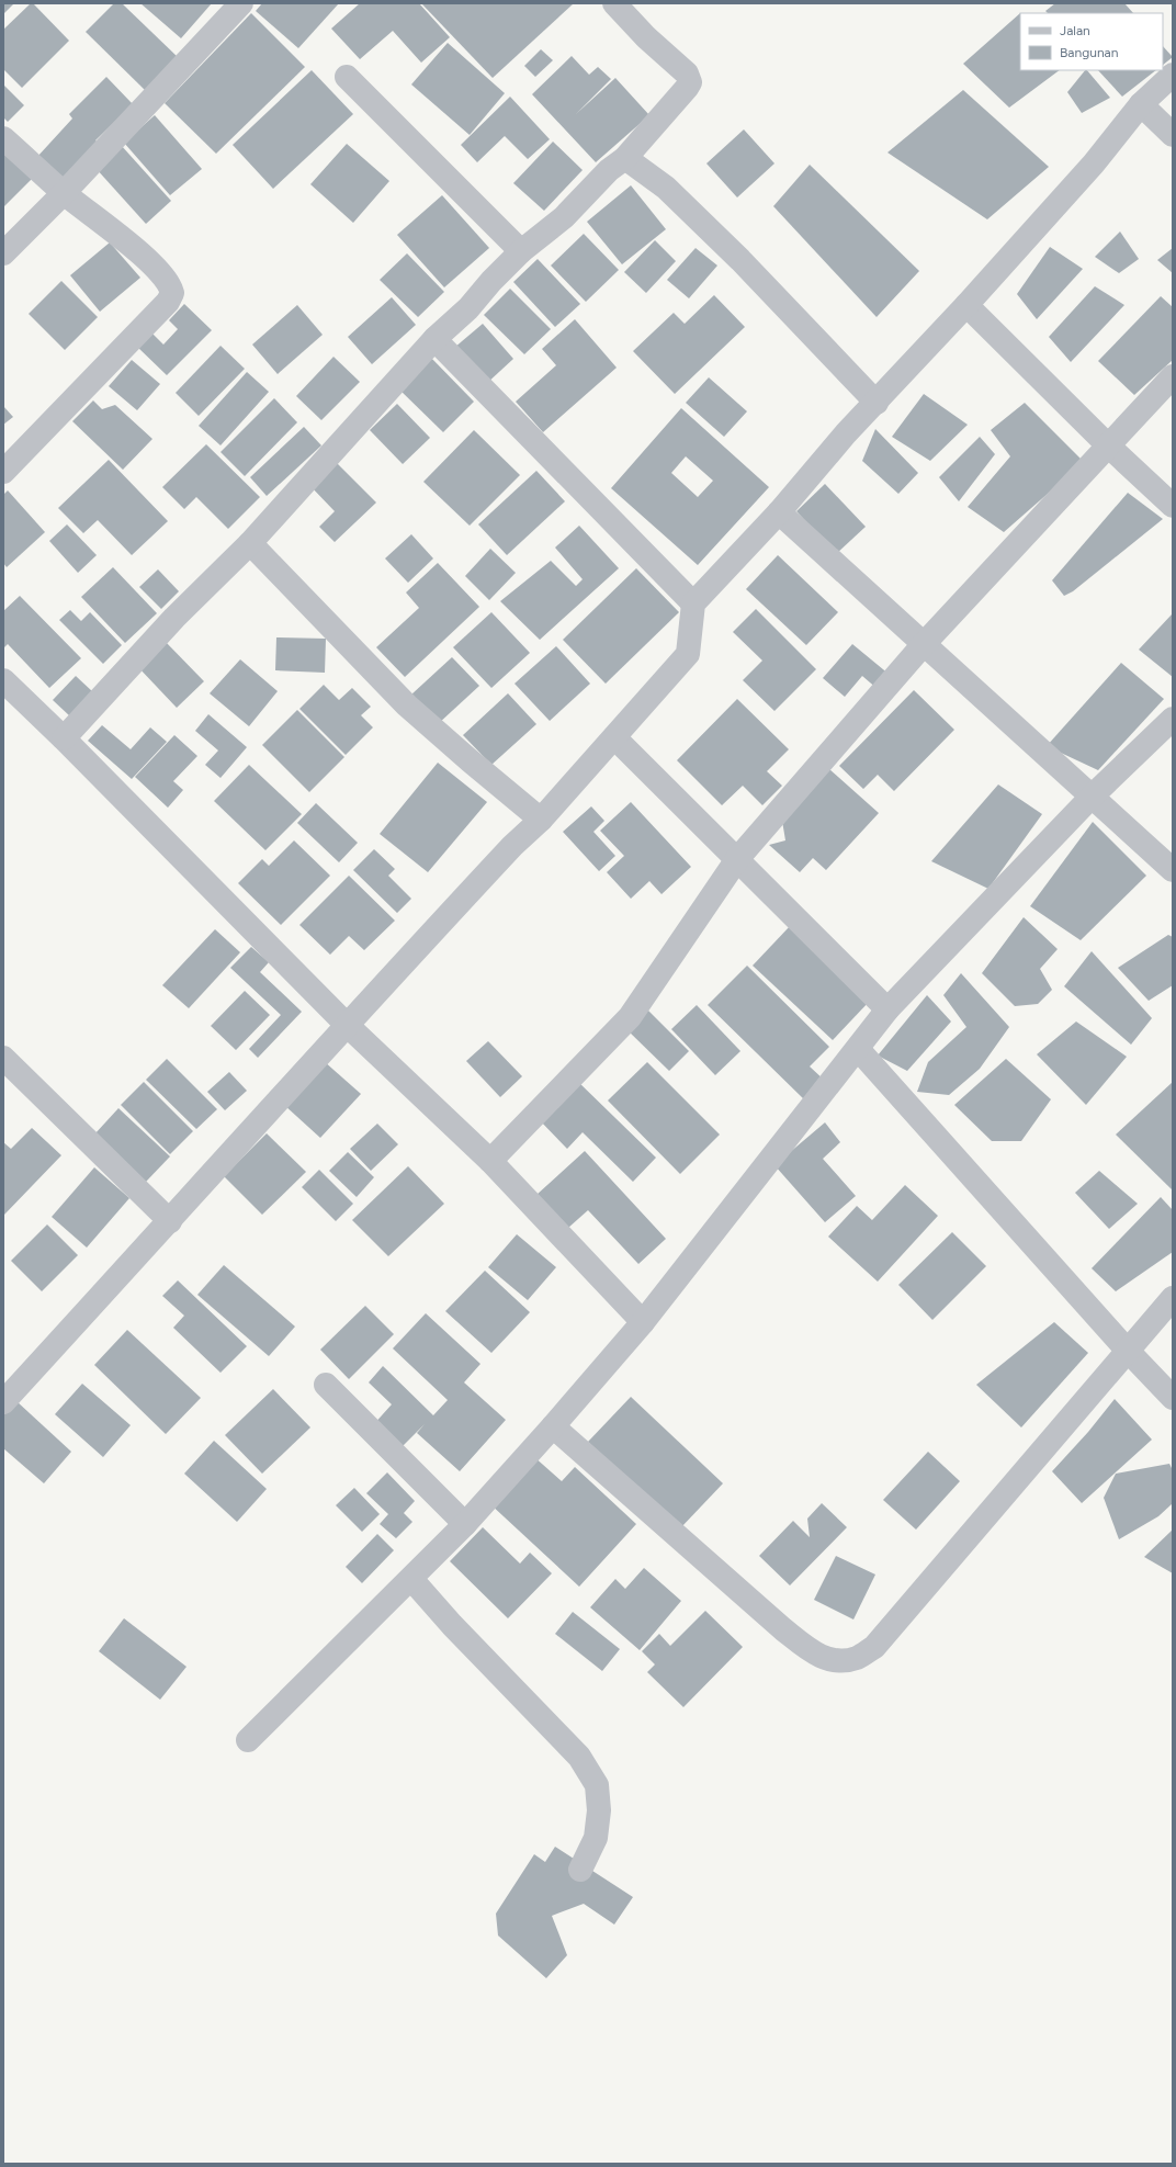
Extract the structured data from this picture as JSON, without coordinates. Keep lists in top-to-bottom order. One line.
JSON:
{"legend":["Jalan","Bangunan"]}
